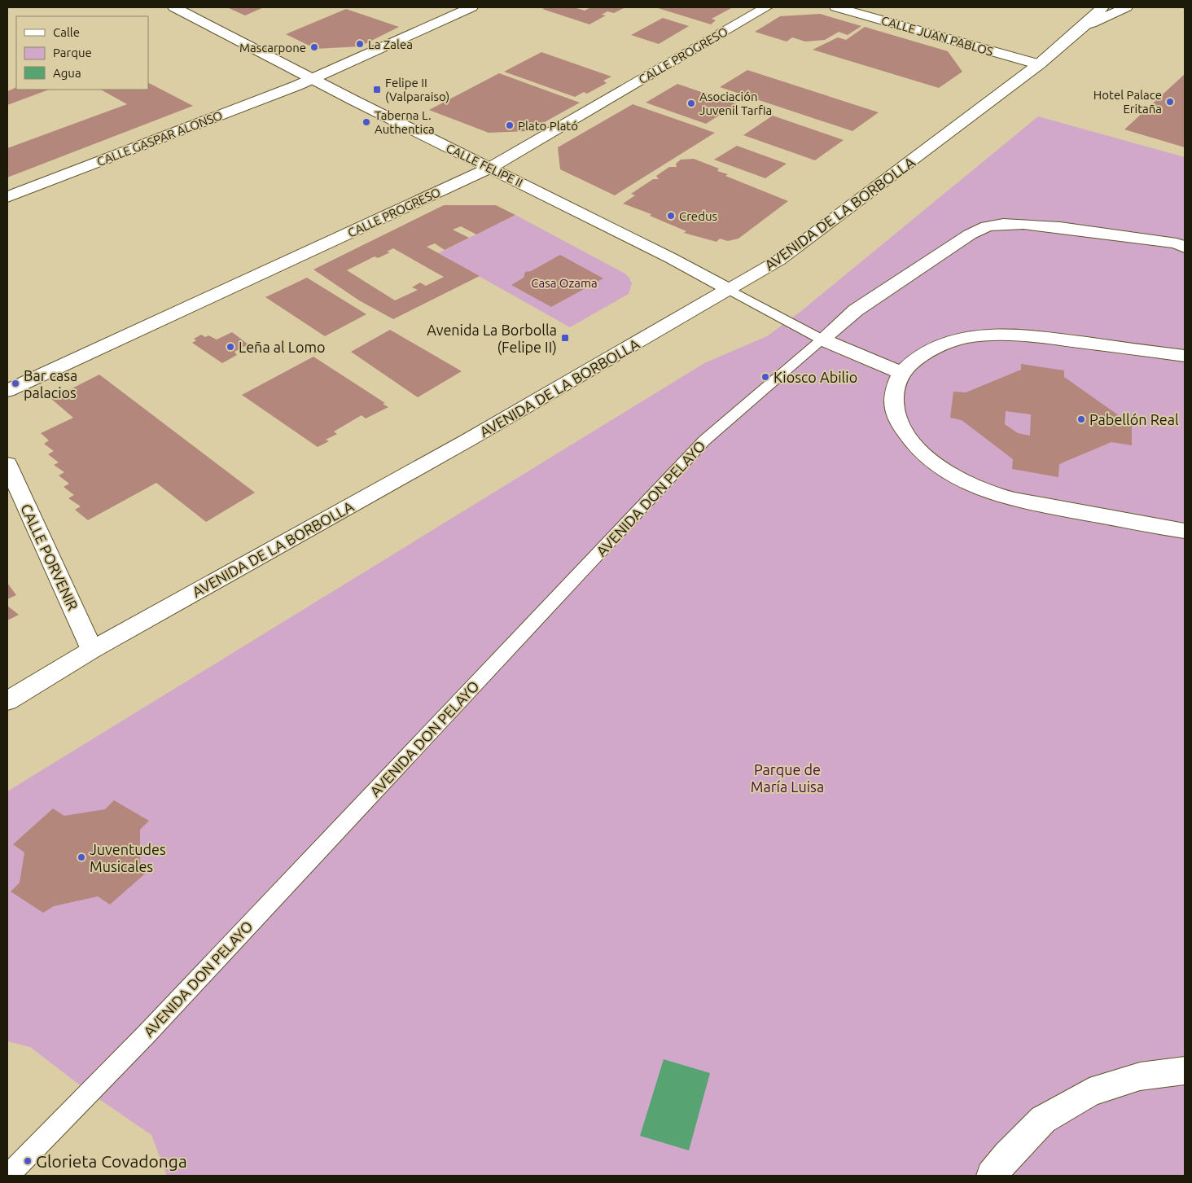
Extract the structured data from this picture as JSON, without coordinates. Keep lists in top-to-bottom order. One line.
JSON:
{"streets":{"street":["CALLE JUAN PABLOS","CALLE PROGRESO","CALLE GASPAR ALONSO","CALLE FELIPE II","AVENIDA DE LA BORBOLLA","CALLE PORVENIR"],"lane":["AVENIDA DON PELAYO"]},"crossings":[["CALLE JUAN PABLOS","AVENIDA DE LA BORBOLLA"],["CALLE PROGRESO","CALLE FELIPE II"],["CALLE GASPAR ALONSO","CALLE FELIPE II"],["CALLE FELIPE II","AVENIDA DE LA BORBOLLA"],["AVENIDA DE LA BORBOLLA","CALLE PORVENIR"]],"parks":["Casa Ozama","Parque de María Luisa"],"places":{"other":["La Zalea","Mascarpone","Hotel Palace Eritaña","Asociación Juvenil Tarfia","Taberna L. Authentica","Plato Plató","Credus","Leña al Lomo","Kiosco Abilio","Bar casa palacios","Pabellón Real","Juventudes Musicales","Glorieta Covadonga"],"transit":["Felipe II (Valparaiso)","Avenida La Borbolla (Felipe II)"]},"legend":["Calle","Parque","Agua"]}
